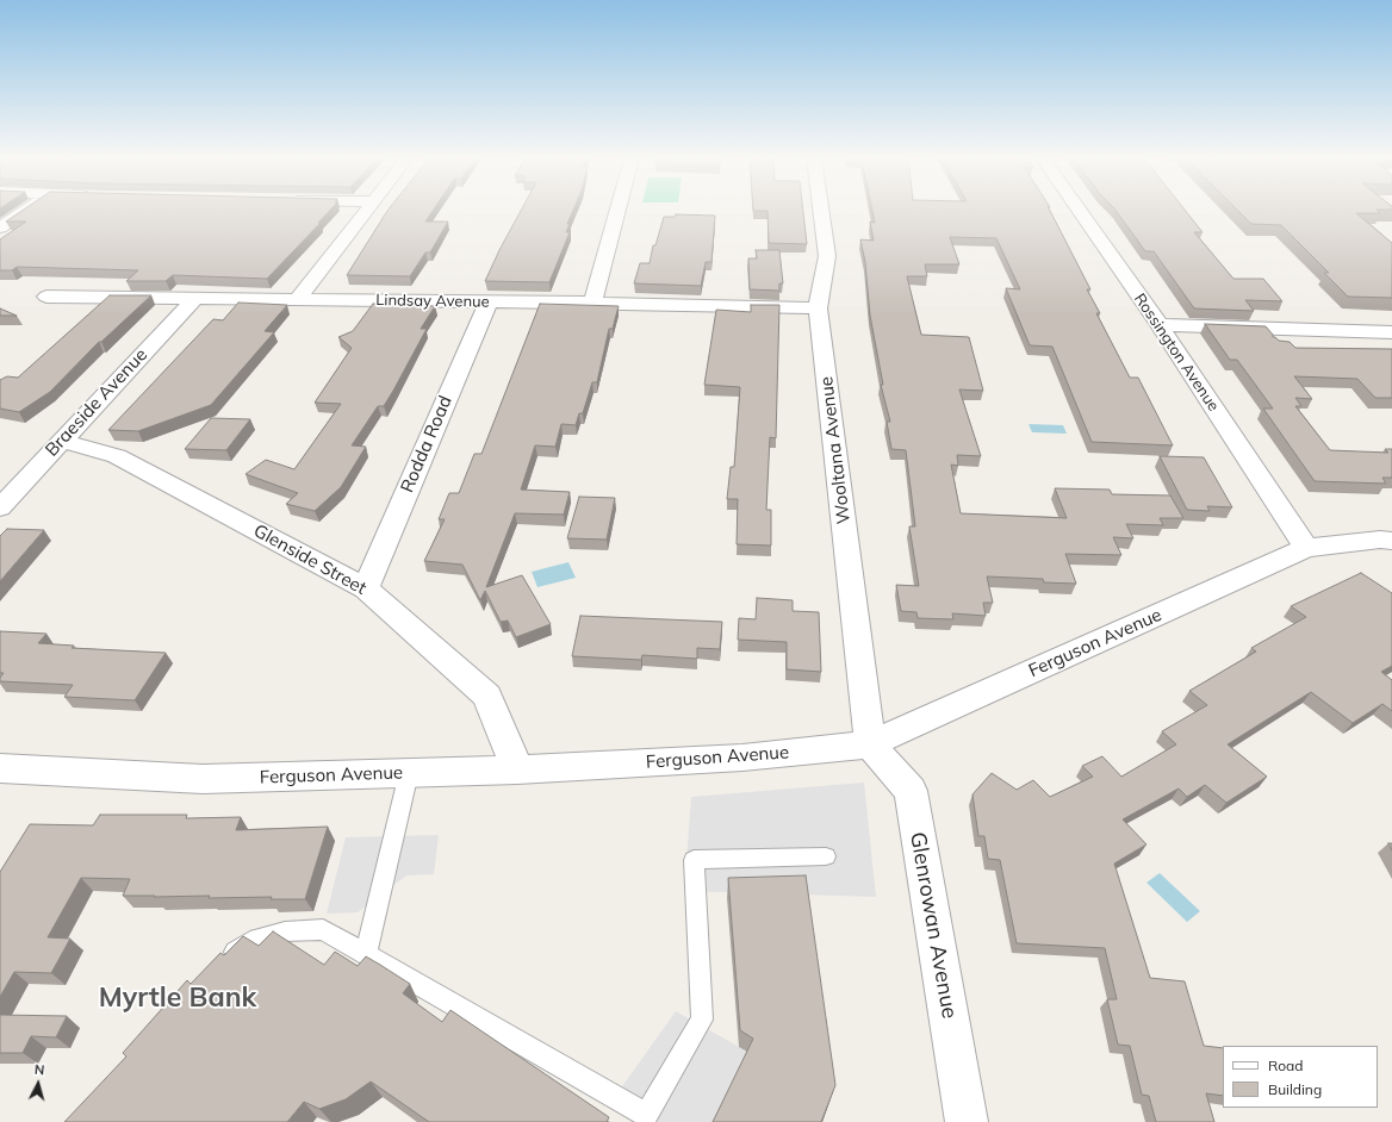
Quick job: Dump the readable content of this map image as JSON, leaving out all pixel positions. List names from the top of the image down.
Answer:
{
  "streets": {
    "street": [
      "Lindsay Avenue",
      "Rossington Avenue",
      "Braeside Avenue",
      "Rodda Road",
      "Wooltana Avenue",
      "Glenside Street",
      "Ferguson Avenue",
      "Glenrowan Avenue"
    ]
  },
  "crossings": [
    ["Lindsay Avenue", "Braeside Avenue"],
    ["Lindsay Avenue", "Rodda Road"],
    ["Lindsay Avenue", "Wooltana Avenue"],
    ["Rossington Avenue", "Ferguson Avenue"],
    ["Braeside Avenue", "Glenside Street"],
    ["Rodda Road", "Glenside Street"],
    ["Wooltana Avenue", "Ferguson Avenue"],
    ["Wooltana Avenue", "Glenrowan Avenue"],
    ["Glenside Street", "Ferguson Avenue"],
    ["Ferguson Avenue", "Glenrowan Avenue"]
  ],
  "districts": ["Myrtle Bank"],
  "legend": ["Road", "Building"],
  "north": "top"
}
